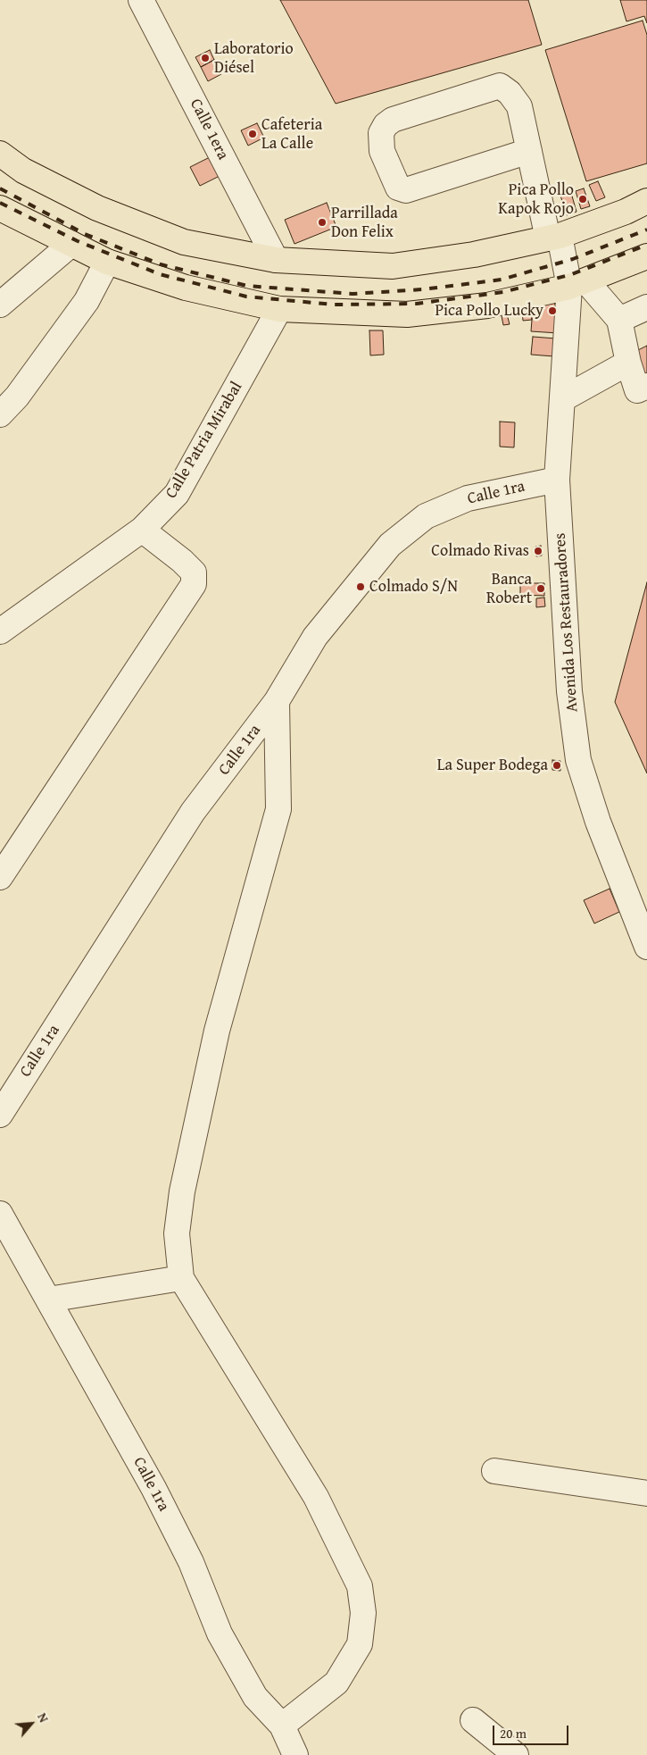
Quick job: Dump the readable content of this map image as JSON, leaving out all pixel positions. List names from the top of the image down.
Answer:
{
  "streets": {
    "street": [
      "Calle 1era",
      "Calle Patria Mirabal",
      "Calle 1ra",
      "Avenida Los Restauradores"
    ]
  },
  "crossings": [
    ["Calle 1ra", "Avenida Los Restauradores"]
  ],
  "places": [
    "Laboratorio Diésel",
    "Cafeteria La Calle",
    "Pica Pollo Kapok Rojo",
    "Parrillada Don Felix",
    "Pica Pollo Lucky",
    "Colmado Rivas",
    "Colmado S/N",
    "Banca Robert",
    "La Super Bodega"
  ],
  "scale_bar": "20 m",
  "north": "top right"
}
